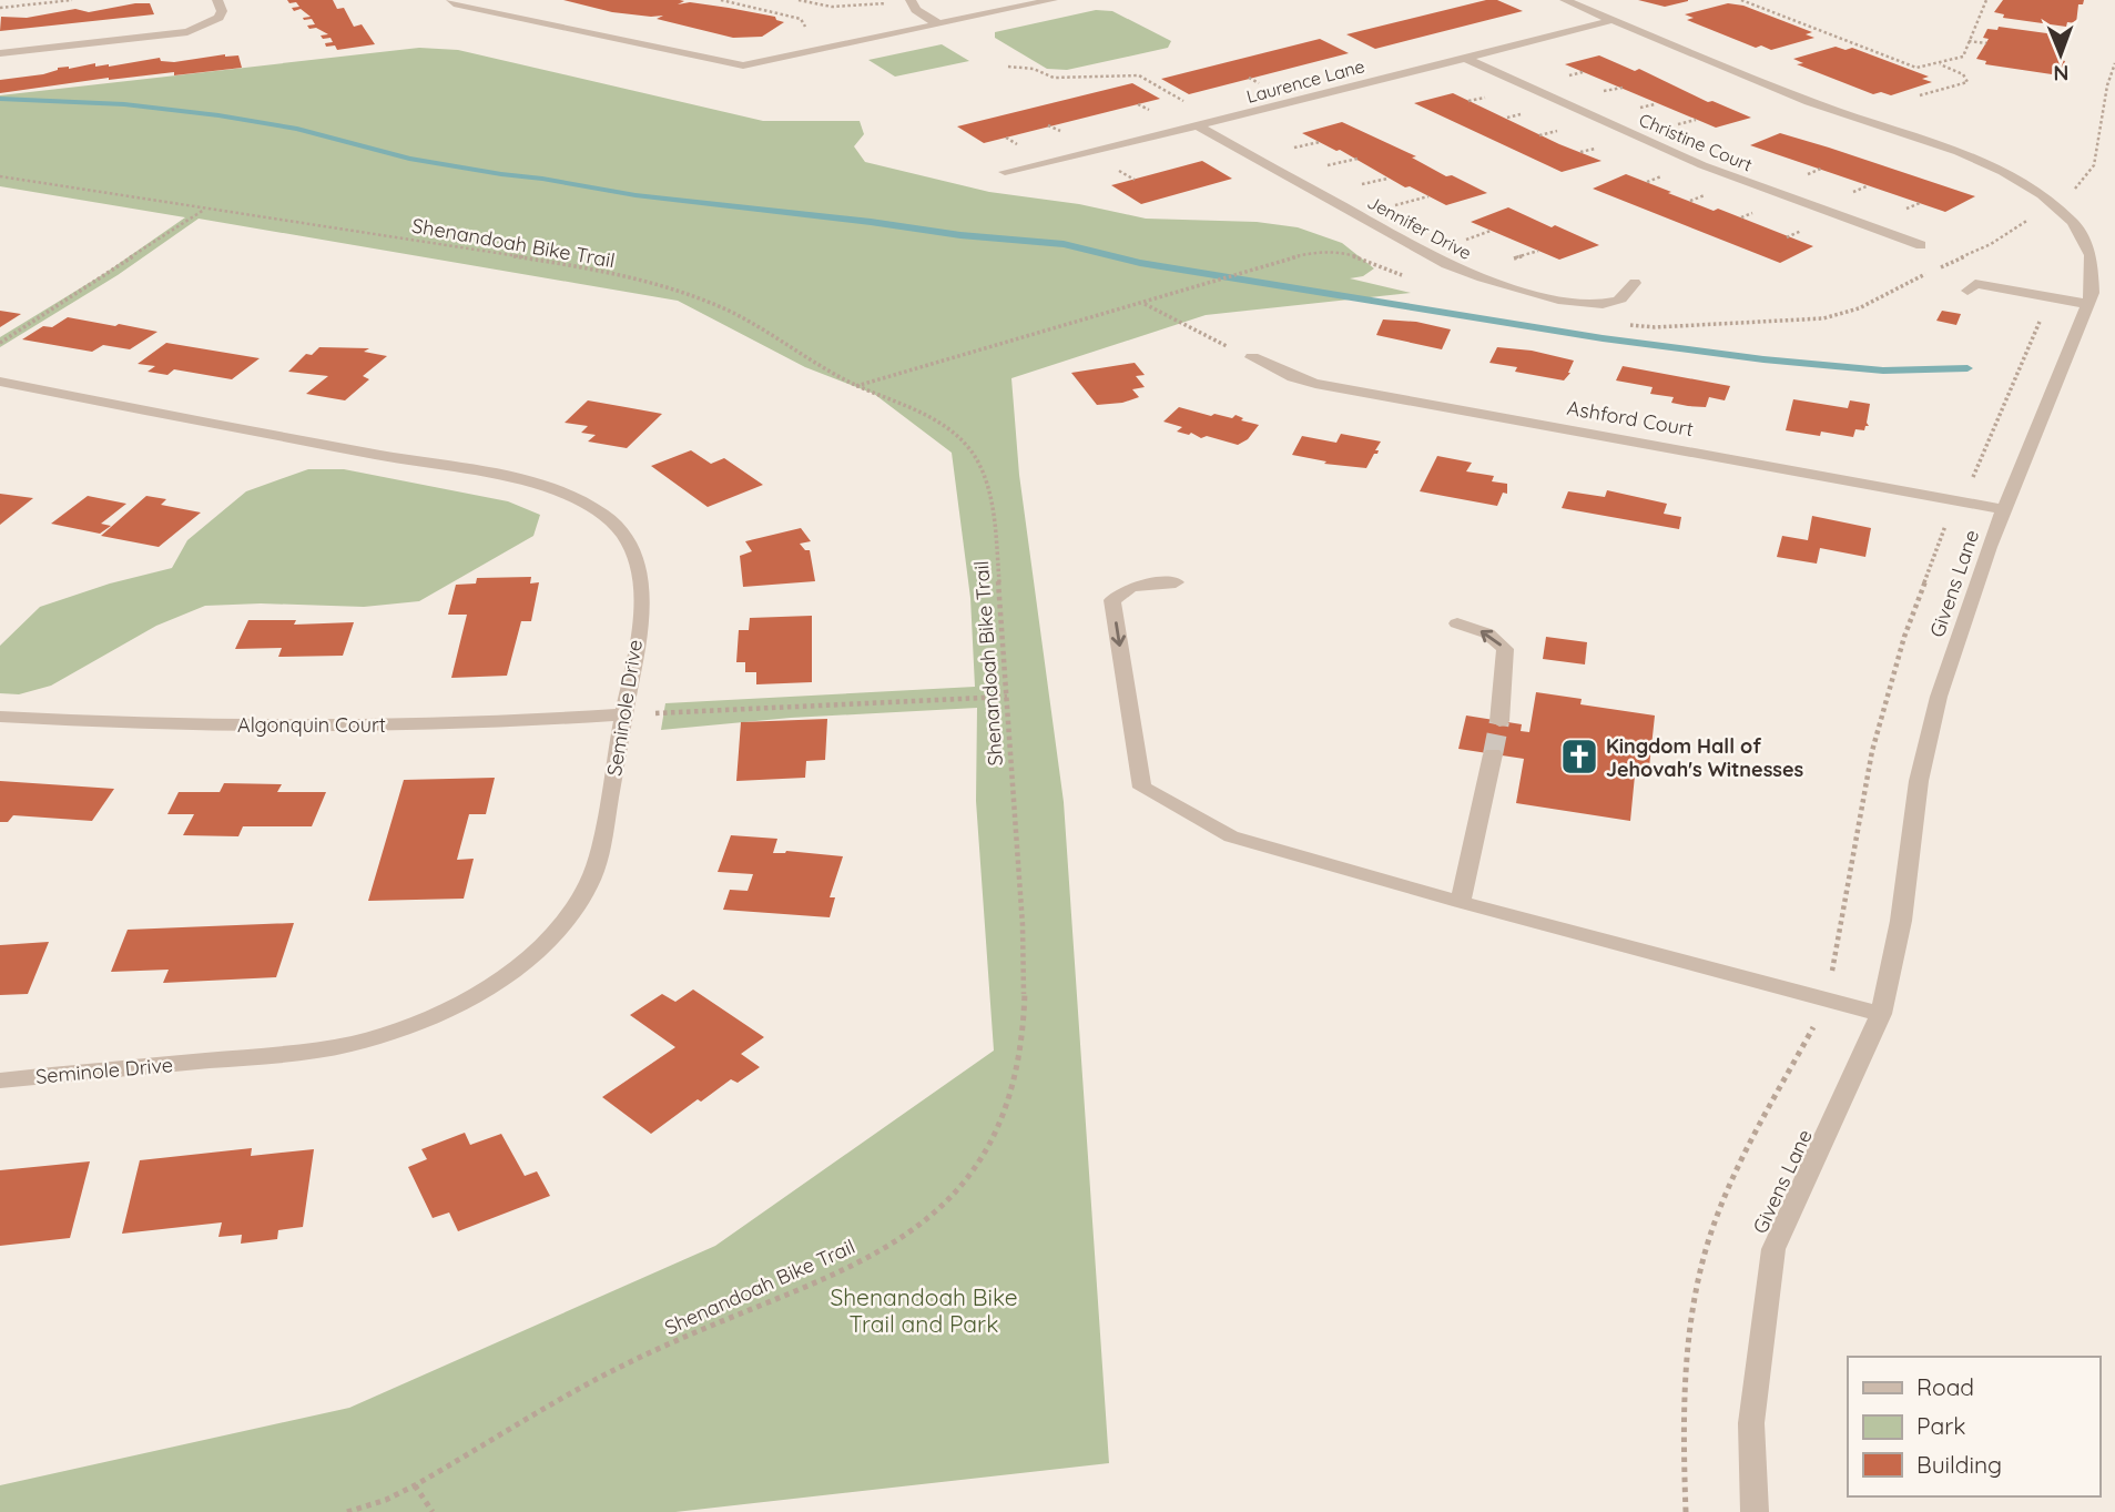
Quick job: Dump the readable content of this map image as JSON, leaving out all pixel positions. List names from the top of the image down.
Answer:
{
  "streets": {
    "street": [
      "Laurence Lane",
      "Christine Court",
      "Jennifer Drive",
      "Ashford Court",
      "Givens Lane",
      "Seminole Drive",
      "Algonquin Court"
    ],
    "path": ["Shenandoah Bike Trail"]
  },
  "crossings": [
    ["Laurence Lane", "Christine Court"],
    ["Laurence Lane", "Jennifer Drive"],
    ["Laurence Lane", "Givens Lane"],
    ["Ashford Court", "Givens Lane"],
    ["Seminole Drive", "Algonquin Court"]
  ],
  "parks": ["Shenandoah Bike Trail and Park"],
  "places": {
    "church": ["Kingdom Hall of Jehovah's Witnesses"]
  },
  "legend": ["Road", "Park", "Building"],
  "north": "bottom"
}
